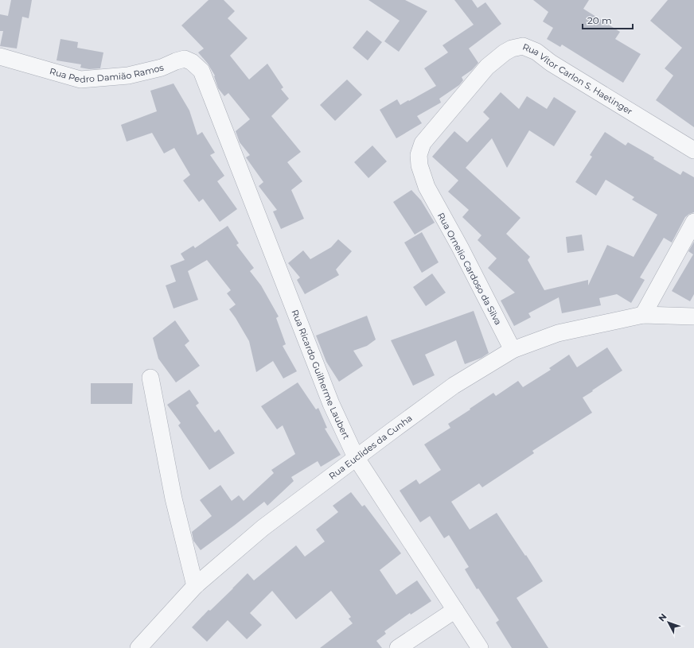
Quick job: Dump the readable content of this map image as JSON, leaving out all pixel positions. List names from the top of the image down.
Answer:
{
  "streets": {
    "street": [
      "Rua Pedro Damião Ramos",
      "Rua Vitor Carlon S. Haetinger",
      "Rua Ornelio Cardoso da Silva",
      "Rua Ricardo Guilherme Laubert",
      "Rua Euclides da Cunha"
    ]
  },
  "crossings": [
    ["Rua Pedro Damião Ramos", "Rua Ricardo Guilherme Laubert"],
    ["Rua Vitor Carlon S. Haetinger", "Rua Ornelio Cardoso da Silva"],
    ["Rua Ornelio Cardoso da Silva", "Rua Euclides da Cunha"],
    ["Rua Ricardo Guilherme Laubert", "Rua Euclides da Cunha"]
  ],
  "scale_bar": "20 m",
  "north": "top left"
}
